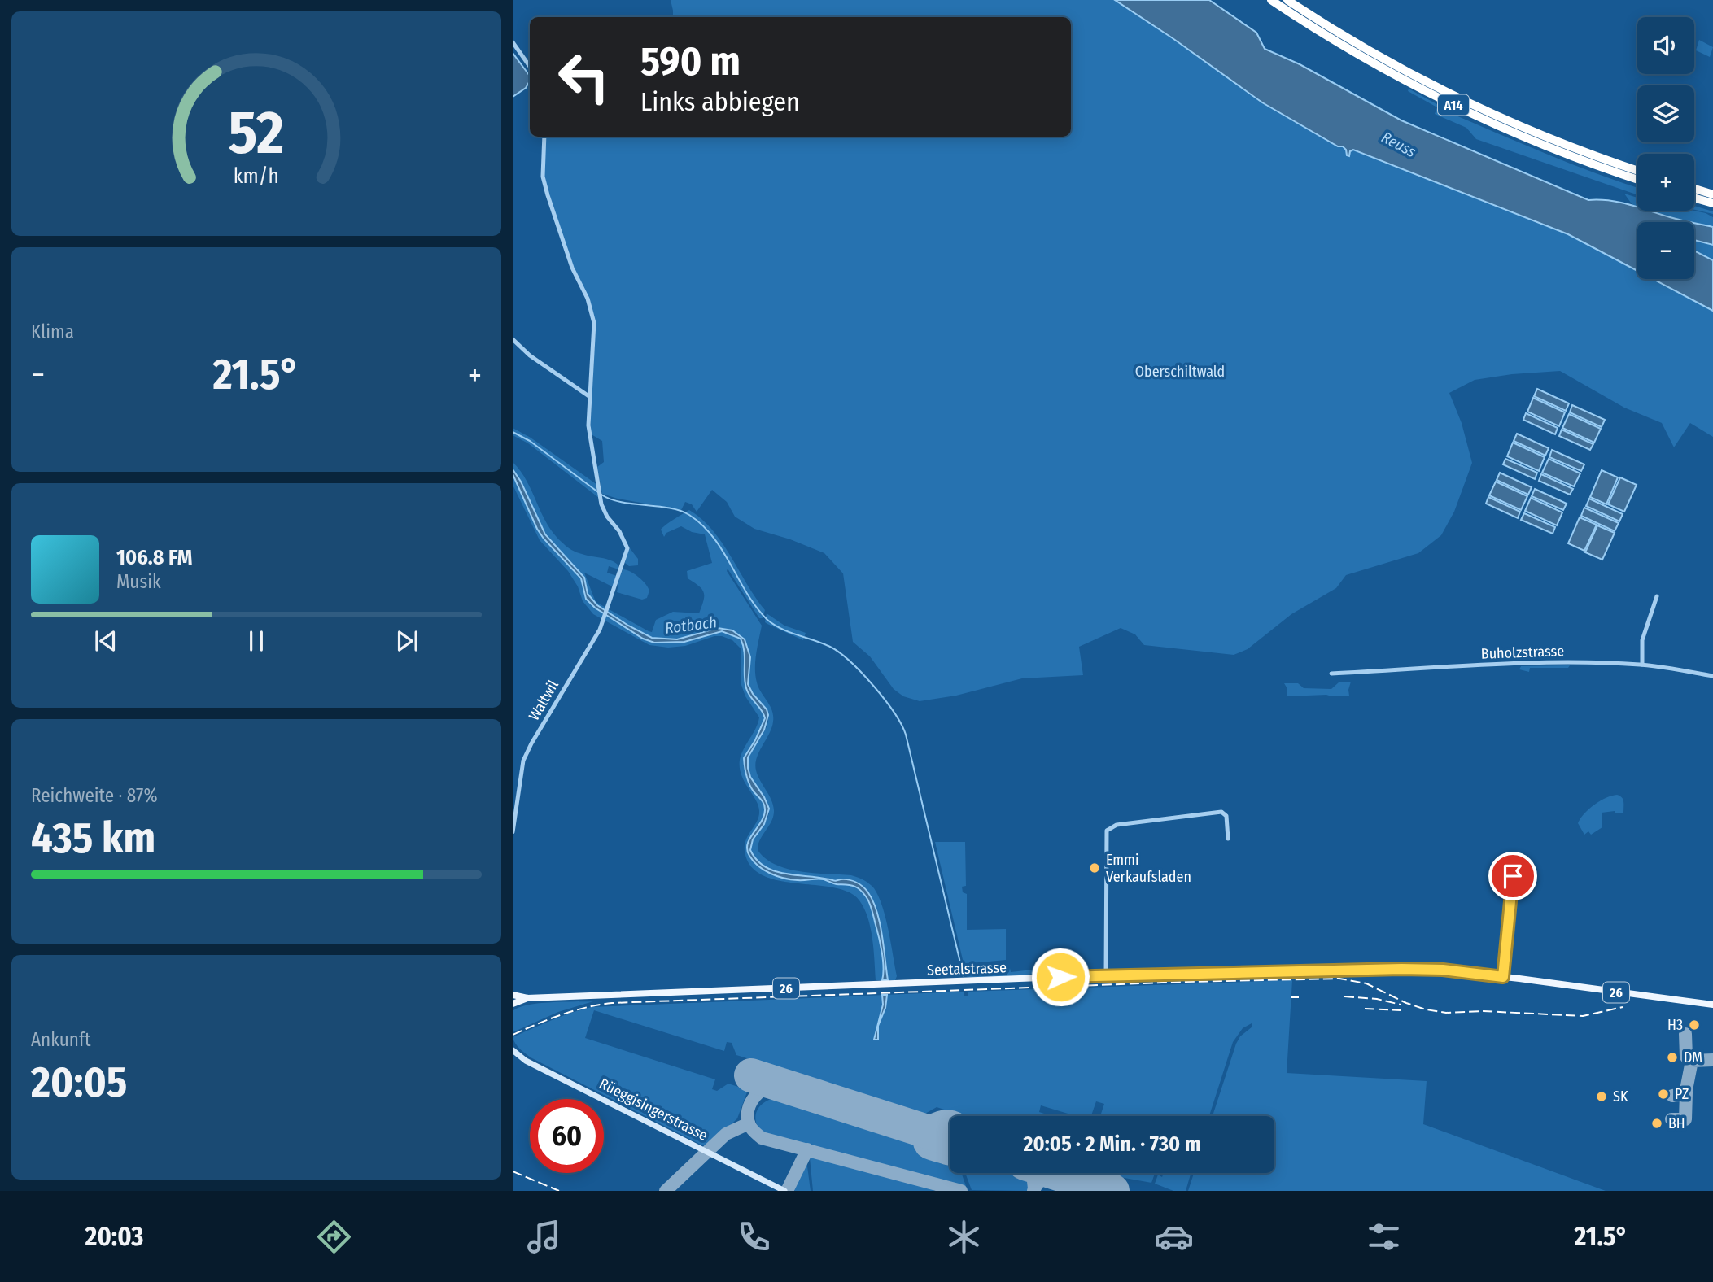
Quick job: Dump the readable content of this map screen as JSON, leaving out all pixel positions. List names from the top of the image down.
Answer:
{
  "streets": {
    "highway": ["A14"],
    "main road": ["Seetalstrasse", "26", "Rüeggisingerstrasse"],
    "street": ["Buholzstrasse", "Waltwil"]
  },
  "water": ["Reuss", "Rotbach"],
  "parks": ["Oberschiltwald"],
  "places": [
    "Emmi Verkaufsladen",
    "H3",
    "DM",
    "PZ",
    "SK",
    "BH"
  ],
  "page": {
    "map_buttons": ["+", "−"],
    "turn": ["590 m", "Links abbiegen"],
    "tile": [
      "Klima",
      ["Reichweite · 87%", "435 km"],
      ["Ankunft", "20:05"]
    ],
    "heat": ["−", "21.5°", "+"],
    "song": ["106.8 FM", "Musik"],
    "limit": "60",
    "trip": "20:05 · 2 Min. · 730 m",
    "tabs": ["20:03", "21.5°"],
    "gauge": ["52", "km/h"]
  }
}
